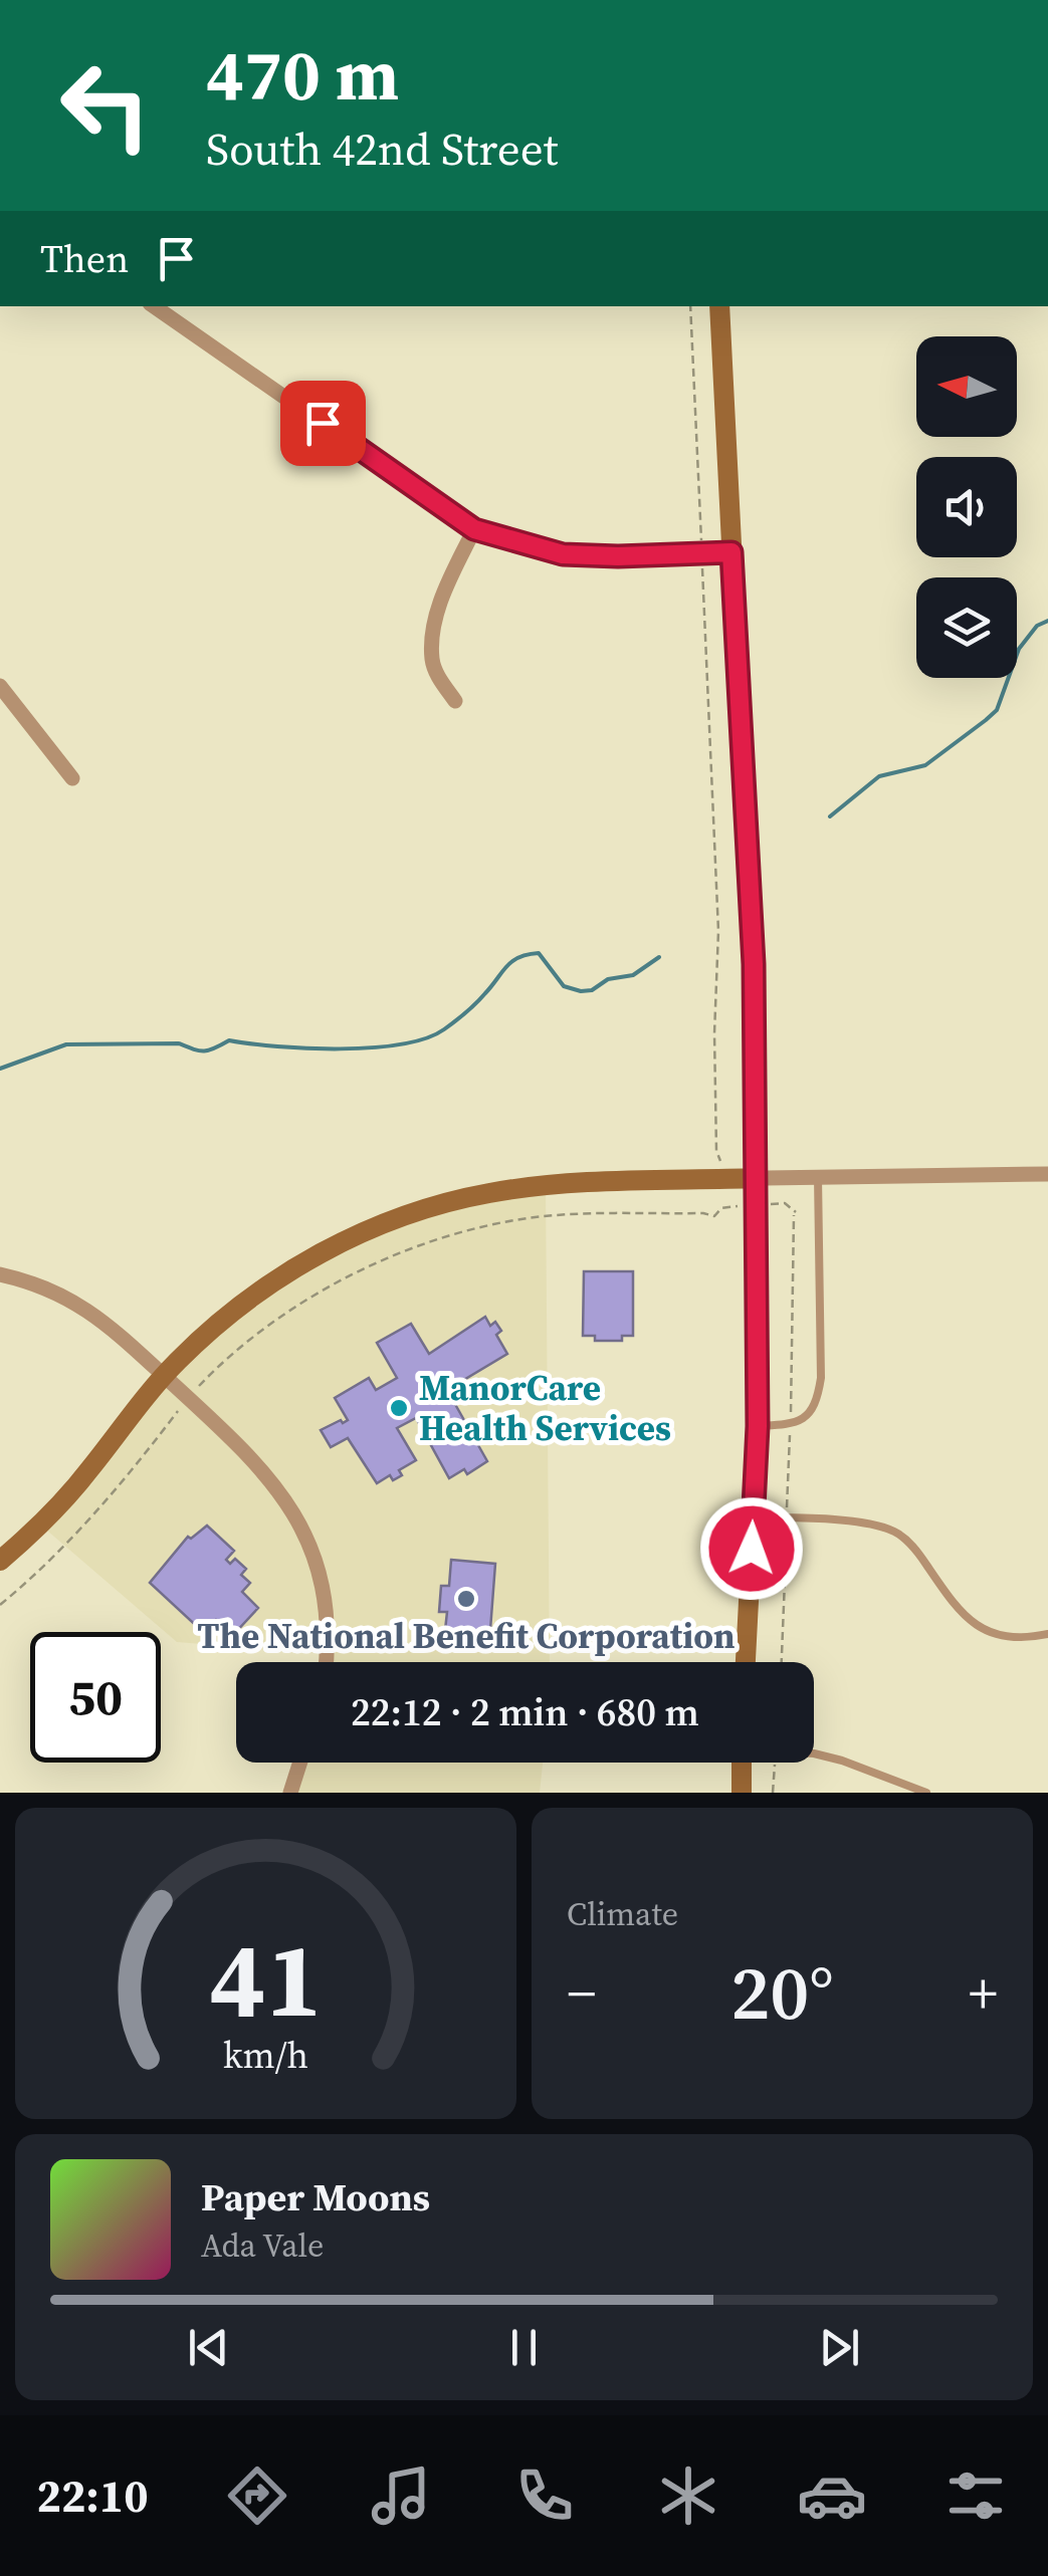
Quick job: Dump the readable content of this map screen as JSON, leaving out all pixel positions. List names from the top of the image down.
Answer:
{
  "places": ["ManorCare Health Services", "The National Benefit Corporation"],
  "north": "left",
  "page": {
    "turn": ["470 m", "South 42nd Street"],
    "then": "Then",
    "limit": "50",
    "trip": "22:12 · 2 min · 680 m",
    "tile": "Climate",
    "heat": ["−", "20°", "+"],
    "song": ["Paper Moons", "Ada Vale"],
    "tabs": "22:10",
    "gauge": ["41", "km/h"]
  }
}
